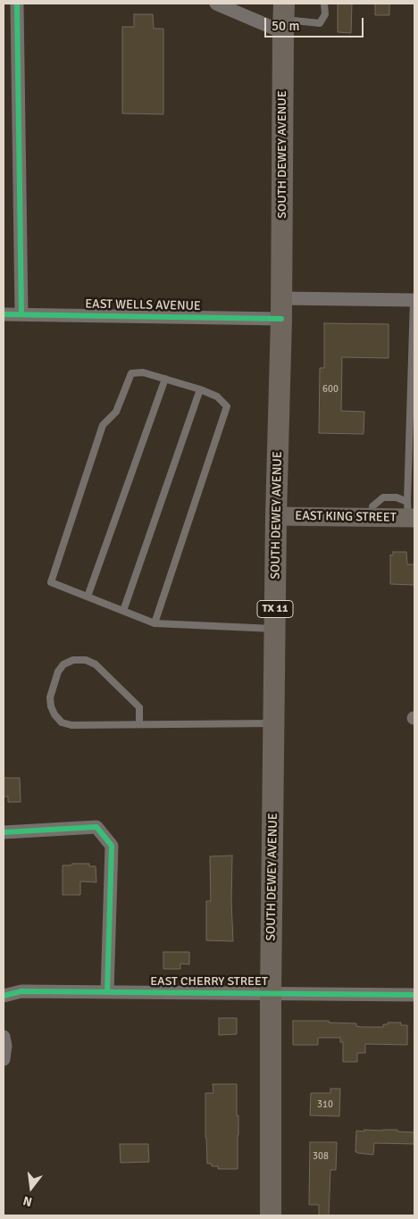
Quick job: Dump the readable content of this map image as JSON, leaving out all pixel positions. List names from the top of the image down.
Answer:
{
  "streets": {
    "main road": ["SOUTH DEWEY AVENUE", "TX 11"],
    "street": ["EAST WELLS AVENUE", "EAST KING STREET", "EAST CHERRY STREET"]
  },
  "crossings": [
    ["SOUTH DEWEY AVENUE", "EAST WELLS AVENUE"],
    ["SOUTH DEWEY AVENUE", "EAST KING STREET"],
    ["SOUTH DEWEY AVENUE", "EAST CHERRY STREET"]
  ],
  "house_numbers": ["600", "310", "308"],
  "scale_bar": "50 m",
  "north": "bottom"
}
